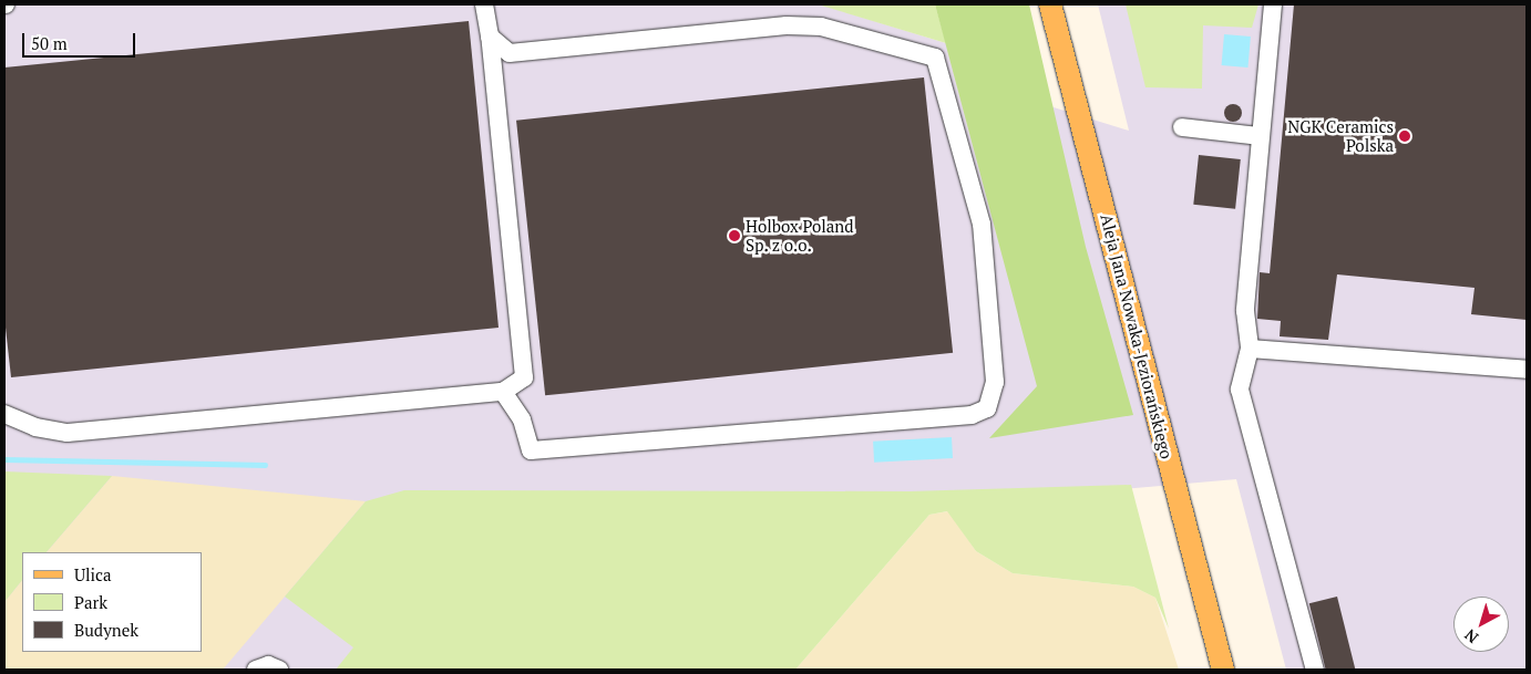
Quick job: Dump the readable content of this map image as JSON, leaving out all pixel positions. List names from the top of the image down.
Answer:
{
  "streets": {
    "main road": ["Aleja Jana Nowaka-Jeziorańskiego"]
  },
  "places": ["NGK Ceramics Polska", "Holbox Poland Sp. z o.o."],
  "legend": ["Ulica", "Park", "Budynek"],
  "scale_bar": "50 m",
  "north": "bottom left"
}
